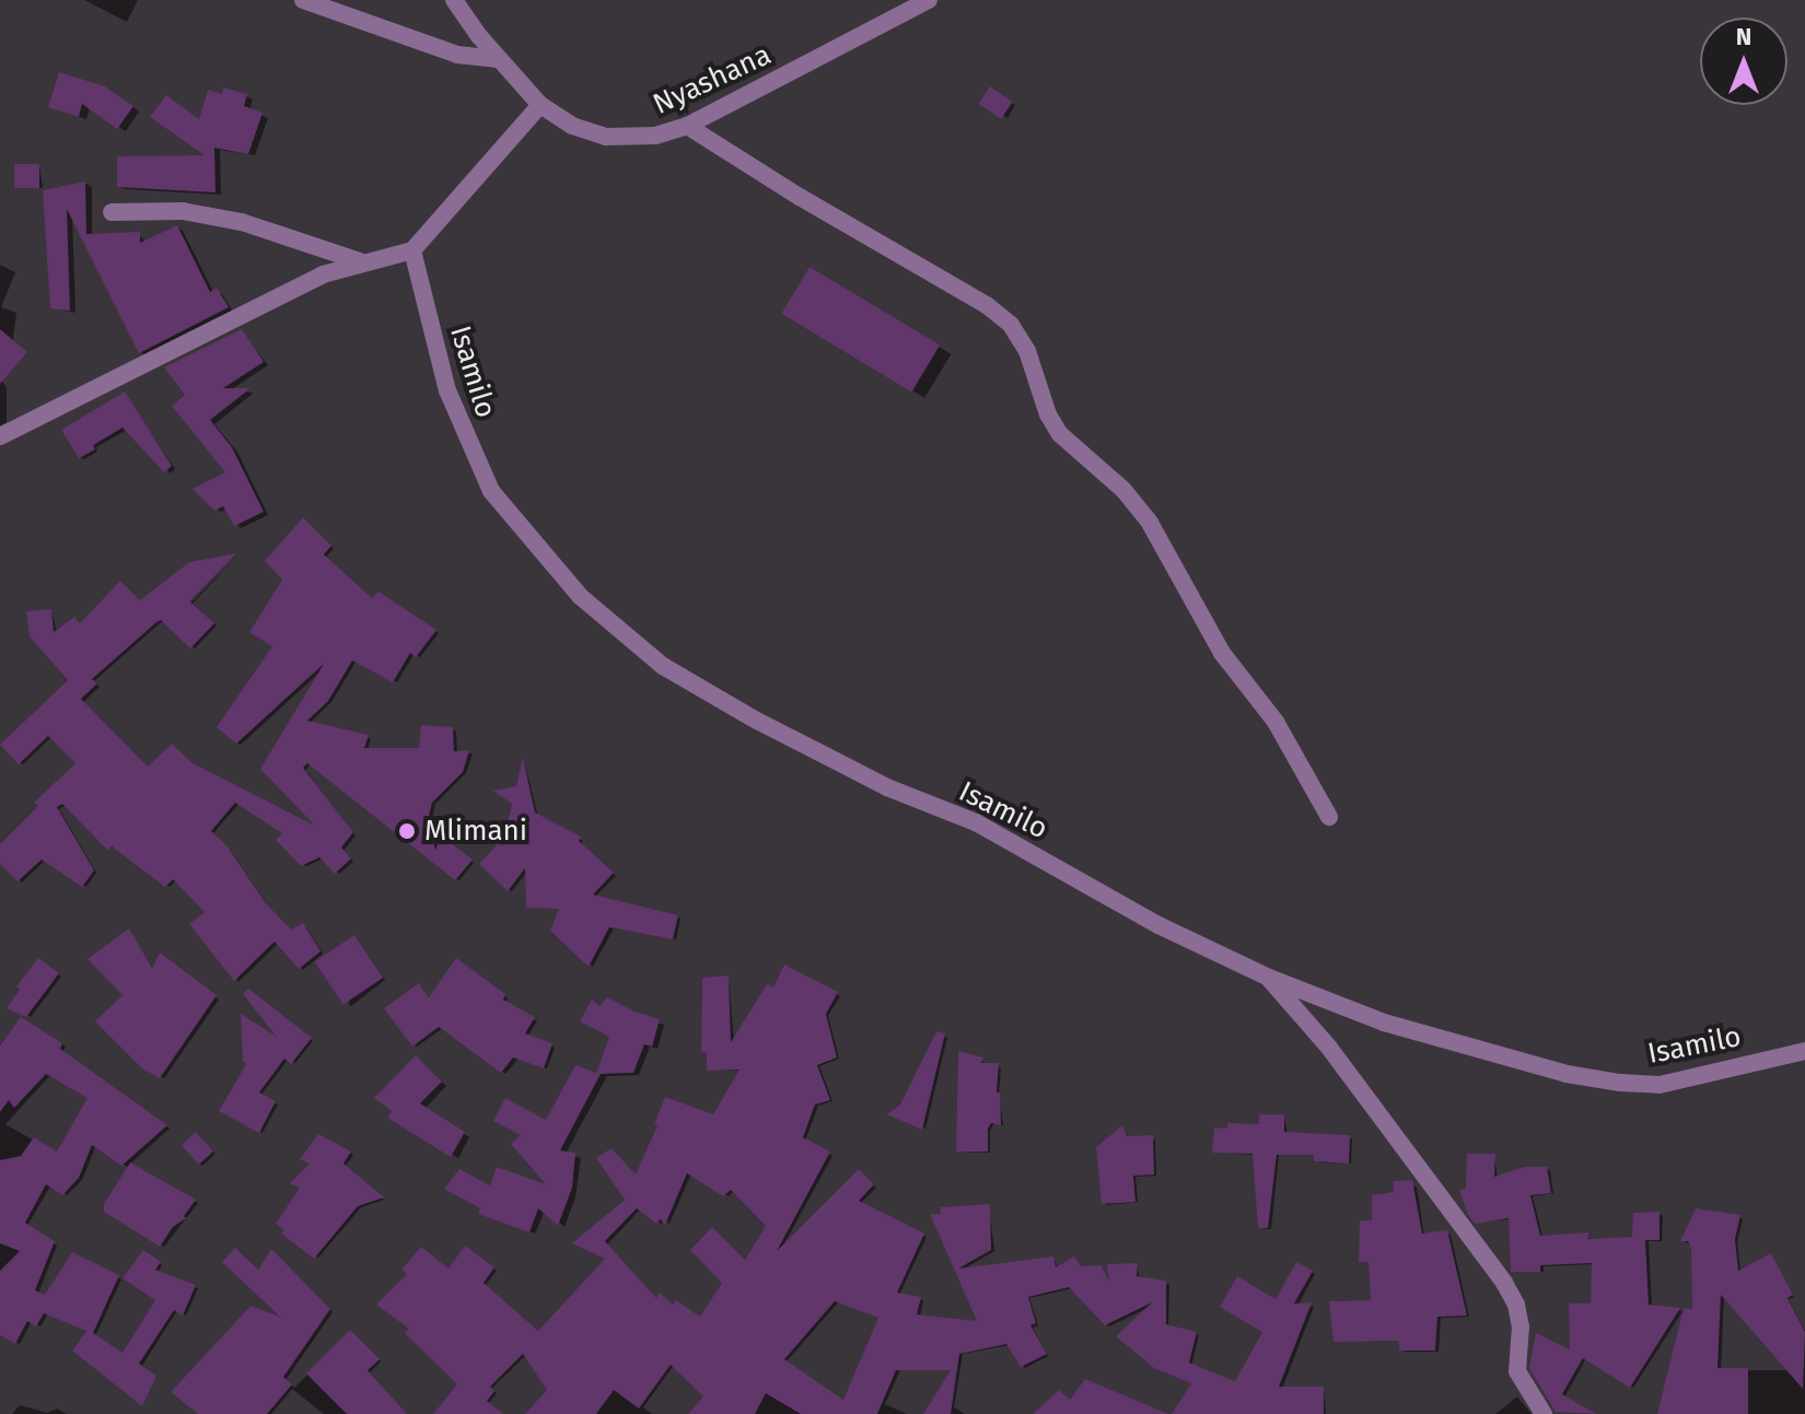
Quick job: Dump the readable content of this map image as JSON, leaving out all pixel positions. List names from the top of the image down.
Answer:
{
  "streets": {
    "street": ["Nyashana", "Isamilo"]
  },
  "places": ["Mlimani"],
  "north": "top"
}
